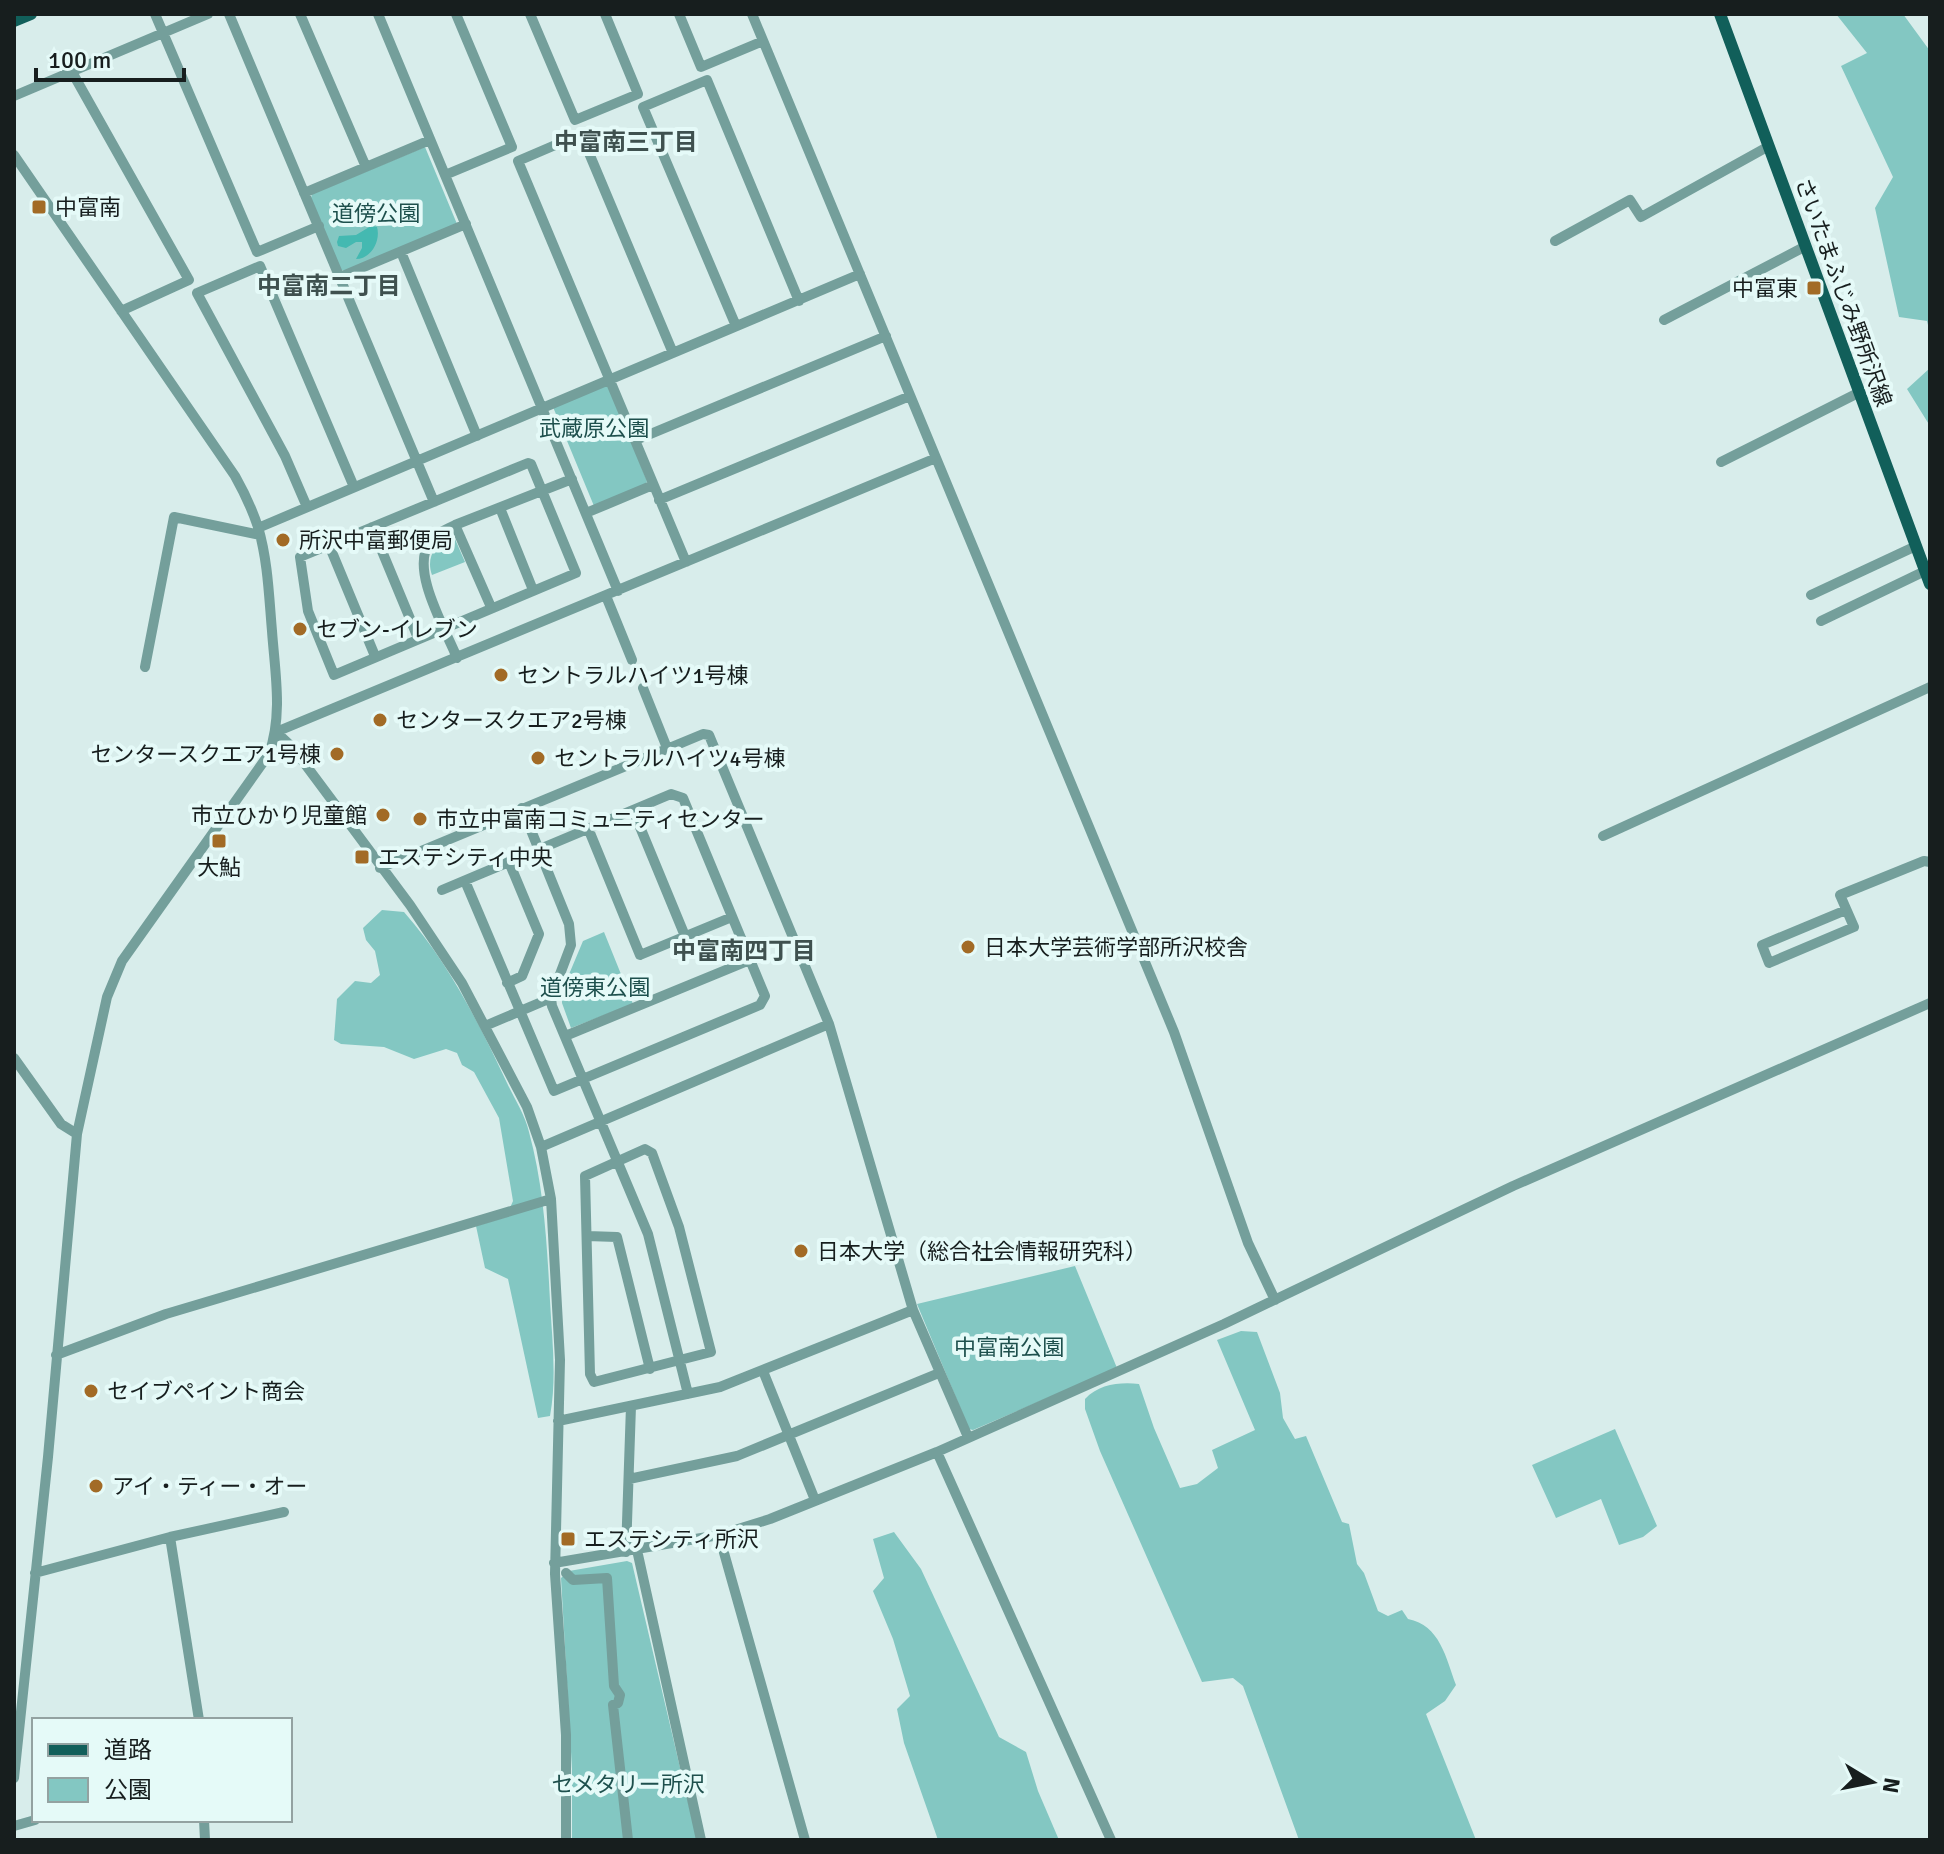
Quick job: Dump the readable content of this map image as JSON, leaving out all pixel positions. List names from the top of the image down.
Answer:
{
  "streets": {
    "main road": ["さいたまふじみ野所沢線"]
  },
  "districts": ["中富南三丁目", "中富南二丁目", "中富南四丁目"],
  "parks": [
    "道傍公園",
    "武蔵原公園",
    "道傍東公園",
    "中富南公園",
    "セメタリー所沢"
  ],
  "places": {
    "transit": [
      "中富南",
      "中富東",
      "大鮎",
      "エステシティ中央",
      "エステシティ所沢"
    ],
    "other": [
      "所沢中富郵便局",
      "セブン-イレブン",
      "セントラルハイツ1号棟",
      "センタースクエア2号棟",
      "センタースクエア1号棟",
      "セントラルハイツ4号棟",
      "市立ひかり児童館",
      "市立中富南コミュニティセンター",
      "日本大学芸術学部所沢校舎",
      "日本大学（総合社会情報研究科）",
      "セイブペイント商会",
      "アイ・ティー・オー"
    ]
  },
  "legend": ["道路", "公園"],
  "scale_bar": "100 m",
  "north": "right"
}
